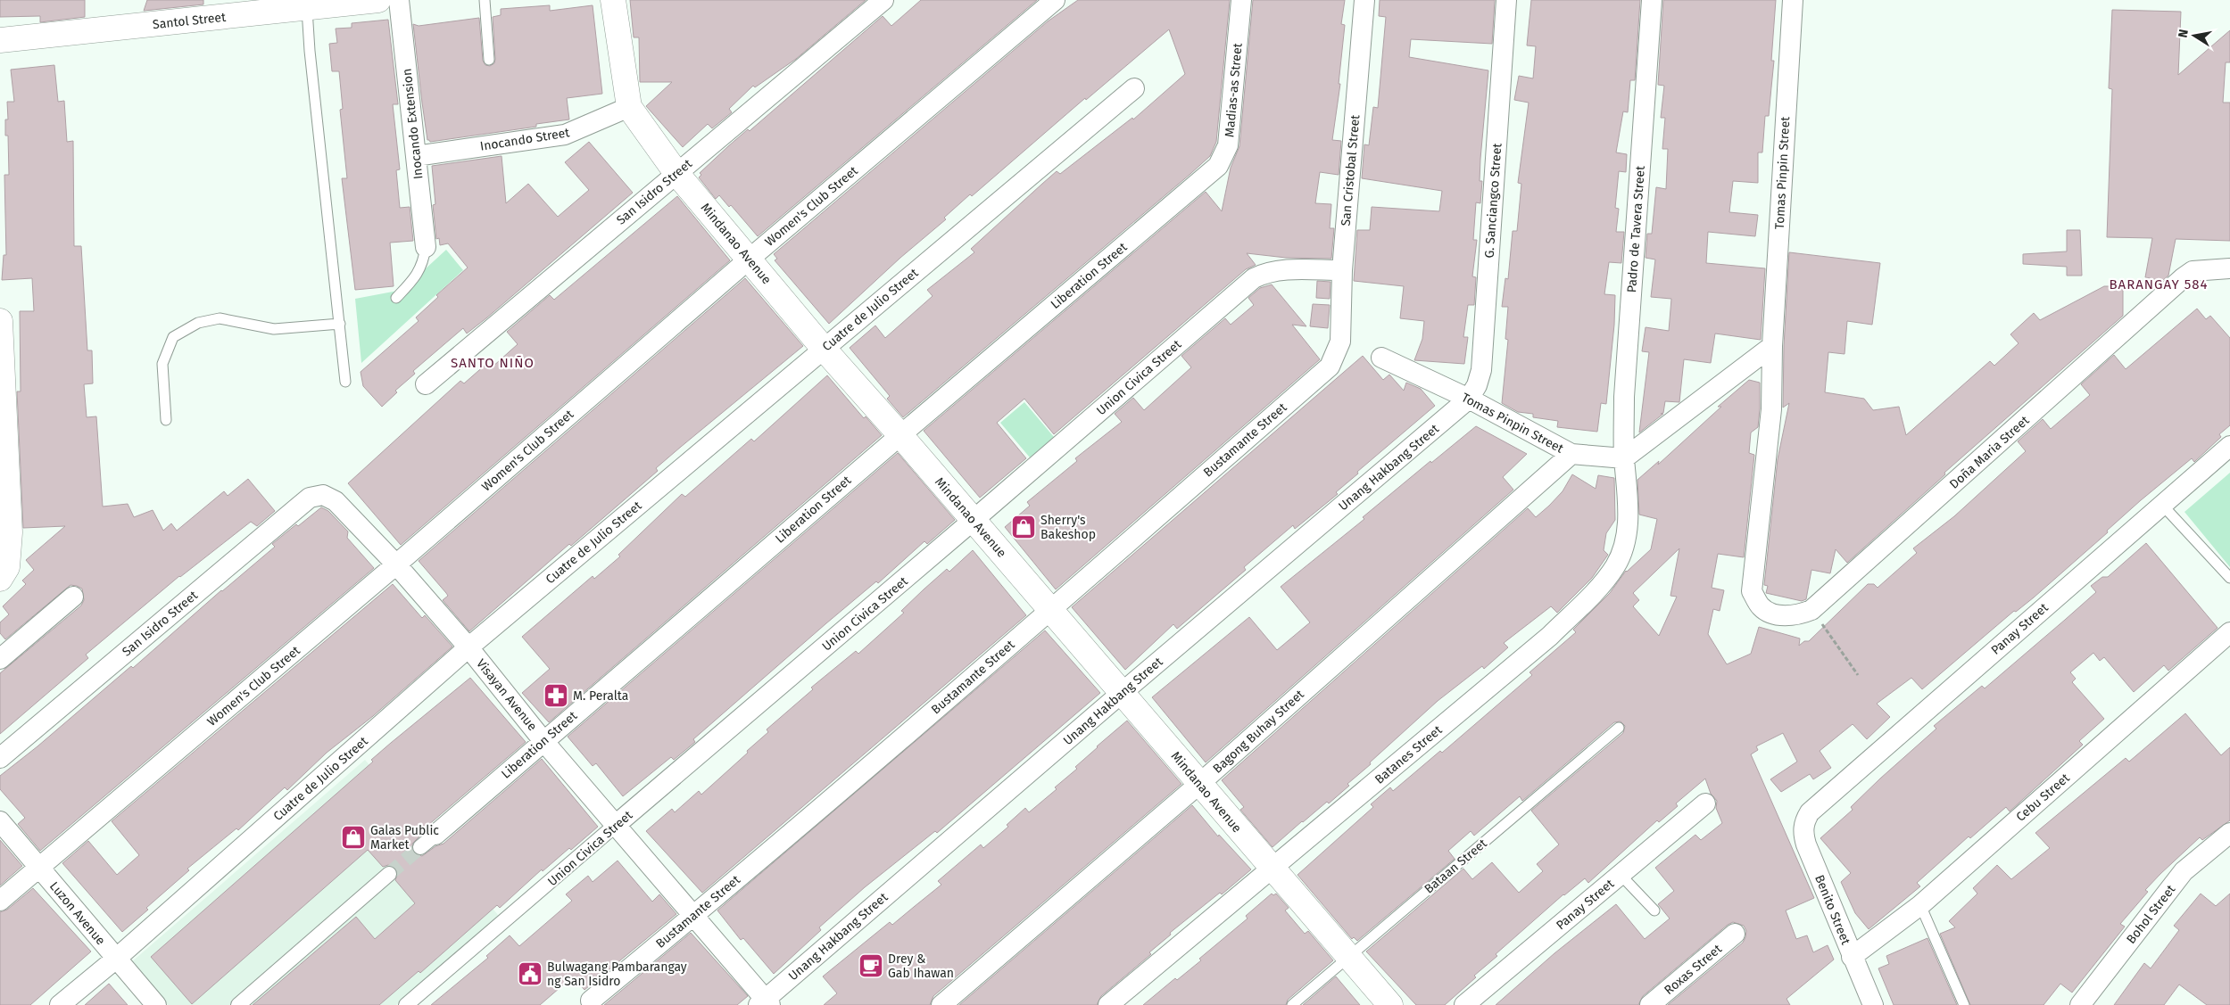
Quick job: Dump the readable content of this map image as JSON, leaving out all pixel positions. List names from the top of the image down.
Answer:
{
  "streets": {
    "street": [
      "Santol Street",
      "Madias-as Street",
      "Inocando Extension",
      "Inocando Street",
      "San Cristobal Street",
      "Tomas Pinpin Street",
      "San Isidro Street",
      "G. Sanciangco Street",
      "Women's Club Street",
      "Padro de Tavera Street",
      "Mindanao Avenue",
      "Liberation Street",
      "Cuatre de Julio Street",
      "Union Civica Street",
      "Bustamante Street",
      "Doña Maria Street",
      "Unang Hakbang Street",
      "Panay Street",
      "Visayan Avenue",
      "Bagong Buhay Street",
      "Batanes Street",
      "Cebu Street",
      "Benito Street",
      "Luzon Avenue",
      "Bohol Street",
      "Roxas Street"
    ],
    "lane": ["Bataan Street"]
  },
  "crossings": [
    ["Madias-as Street", "Liberation Street"],
    ["Inocando Extension", "Inocando Street"],
    ["Inocando Street", "Mindanao Avenue"],
    ["San Cristobal Street", "Union Civica Street"],
    ["San Cristobal Street", "Bustamante Street"],
    ["Tomas Pinpin Street", "G. Sanciangco Street"],
    ["Tomas Pinpin Street", "Padro de Tavera Street"],
    ["Tomas Pinpin Street", "Doña Maria Street"],
    ["Tomas Pinpin Street", "Unang Hakbang Street"],
    ["Tomas Pinpin Street", "Bagong Buhay Street"],
    ["Tomas Pinpin Street", "Batanes Street"],
    ["San Isidro Street", "Mindanao Avenue"],
    ["San Isidro Street", "Visayan Avenue"],
    ["G. Sanciangco Street", "Unang Hakbang Street"],
    ["Women's Club Street", "Mindanao Avenue"],
    ["Women's Club Street", "Visayan Avenue"],
    ["Women's Club Street", "Luzon Avenue"],
    ["Padro de Tavera Street", "Batanes Street"],
    ["Mindanao Avenue", "Liberation Street"],
    ["Mindanao Avenue", "Cuatre de Julio Street"],
    ["Mindanao Avenue", "Union Civica Street"],
    ["Mindanao Avenue", "Bustamante Street"],
    ["Mindanao Avenue", "Unang Hakbang Street"],
    ["Mindanao Avenue", "Bagong Buhay Street"],
    ["Mindanao Avenue", "Batanes Street"],
    ["Mindanao Avenue", "Bataan Street"],
    ["Liberation Street", "Visayan Avenue"],
    ["Cuatre de Julio Street", "Visayan Avenue"],
    ["Cuatre de Julio Street", "Luzon Avenue"],
    ["Union Civica Street", "Visayan Avenue"],
    ["Bustamante Street", "Visayan Avenue"],
    ["Unang Hakbang Street", "Visayan Avenue"],
    ["Panay Street", "Benito Street"],
    ["Cebu Street", "Benito Street"]
  ],
  "districts": ["BARANGAY 584", "SANTO NIÑO"],
  "places": {
    "shop": ["Sherry's Bakeshop", "Galas Public Market"],
    "pharmacy": ["M. Peralta"],
    "cafe": ["Drey & Gab Ihawan"],
    "public building": ["Bulwagang Pambarangay ng San Isidro"]
  },
  "north": "left"
}
